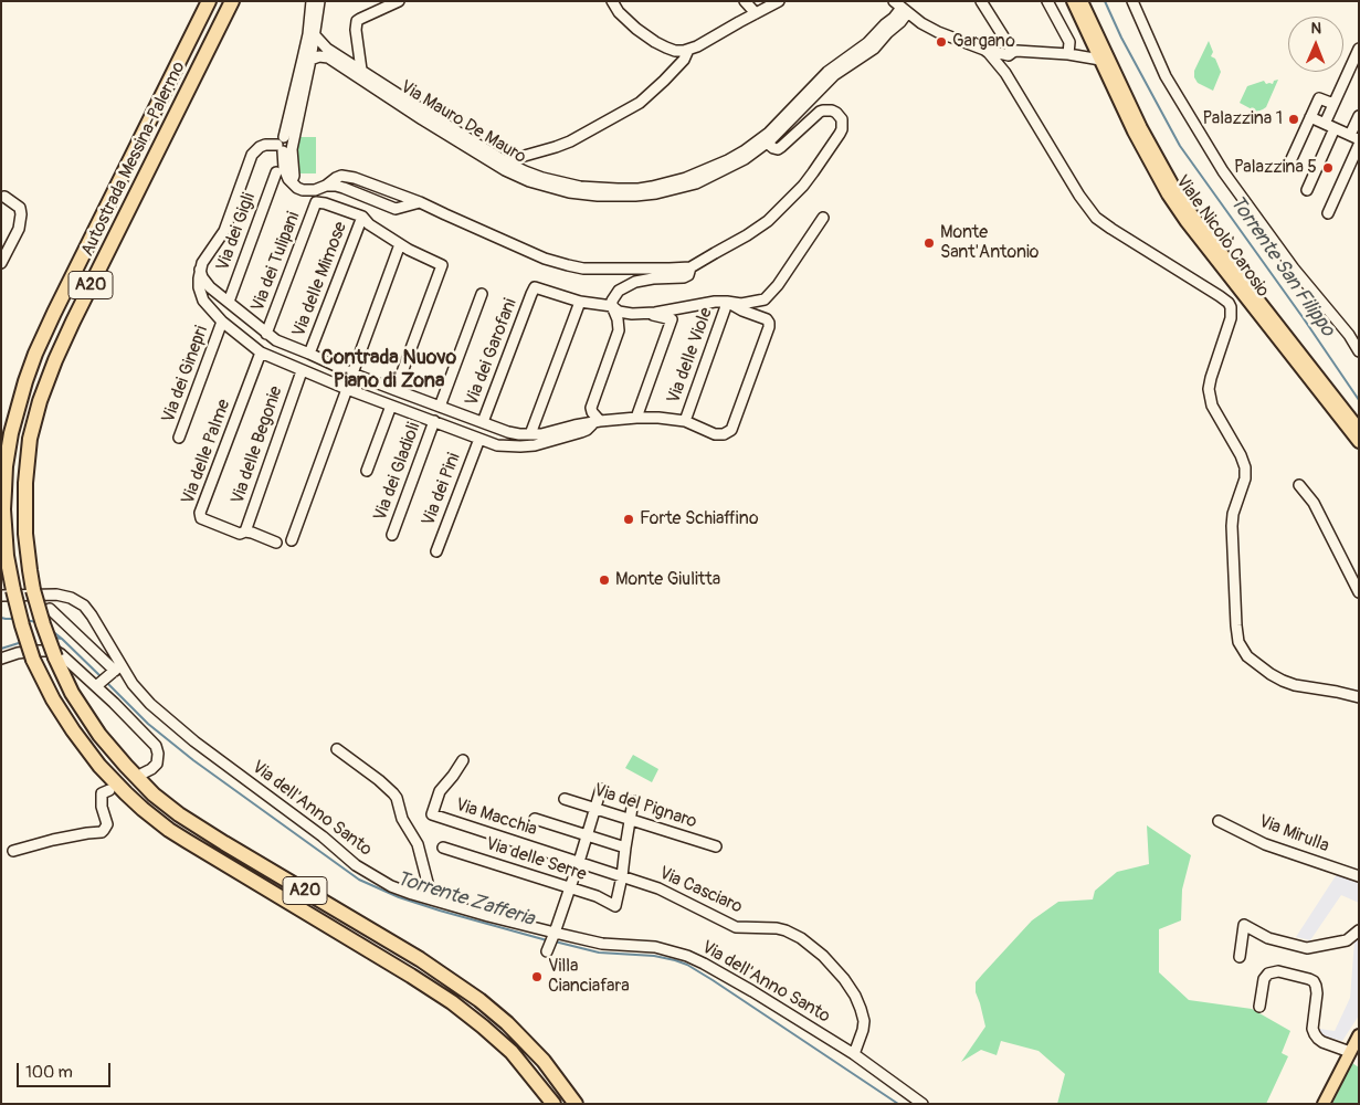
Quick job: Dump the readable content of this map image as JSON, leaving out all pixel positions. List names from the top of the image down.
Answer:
{
  "streets": {
    "highway": ["Autostrada Messina-Palermo", "A20"],
    "main road": ["Viale Nicolò Carosio"],
    "street": [
      "Via Mauro De Mauro",
      "Via dei Gigli",
      "Via dei Tulipani",
      "Via delle Mimose",
      "Via dei Garofani",
      "Via delle Viole",
      "Via dei Ginepri",
      "Via delle Begonie",
      "Via delle Palme",
      "Via dei Gladioli",
      "Via dei Pini",
      "Via del Pignaro",
      "Via dell'Anno Santo",
      "Via Macchia",
      "Via Mirulla",
      "Via delle Serre",
      "Via Casciaro"
    ]
  },
  "crossings": [
    ["Autostrada Messina-Palermo", "A20"],
    ["Autostrada Messina-Palermo", "Via dell'Anno Santo"],
    ["Via dei Tulipani", "Via delle Mimose"],
    ["A20", "Via dell'Anno Santo"],
    ["Via delle Begonie", "Via delle Palme"],
    ["Via dell'Anno Santo", "Via Casciaro"],
    ["Via Macchia", "Via Casciaro"],
    ["Via delle Serre", "Via Casciaro"]
  ],
  "districts": ["Contrada Nuovo Piano di Zona"],
  "water": ["Torrente San Filippo", "Torrente Zafferia"],
  "places": [
    "Gargano",
    "Palazzina 1",
    "Palazzina 5",
    "Monte Sant'Antonio",
    "Forte Schiaffino",
    "Monte Giulitta",
    "Villa Cianciafara"
  ],
  "scale_bar": "100 m",
  "north": "top"
}
